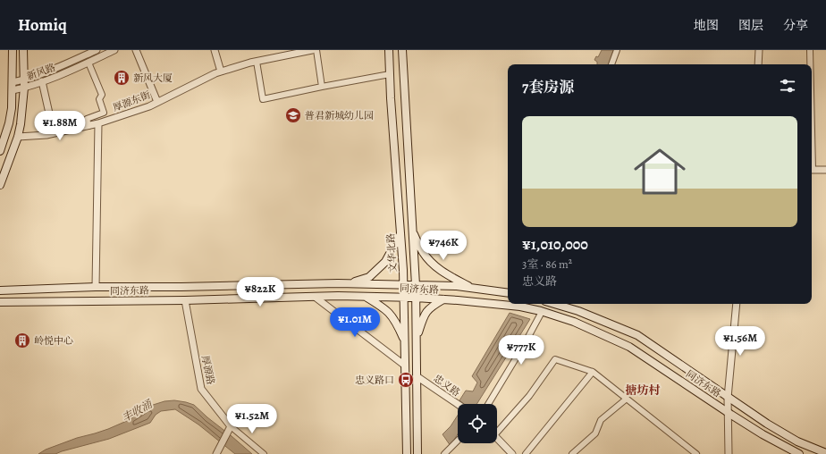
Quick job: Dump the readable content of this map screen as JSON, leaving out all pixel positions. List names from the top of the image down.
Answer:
{
  "streets": {
    "main road": ["文华北路", "同济东路"],
    "street": [
      "新风路",
      "厚源东街",
      "厚源路",
      "忠义路"
    ]
  },
  "crossings": [
    ["文华北路", "同济东路"],
    ["同济东路", "厚源路"]
  ],
  "districts": ["搪坊村"],
  "water": ["丰收涌"],
  "places": {
    "building": ["新风大厦", "岭悦中心"],
    "school or university": ["普君新城幼儿园"],
    "bus stop": ["忠义路口"]
  },
  "page": {
    "header": "Homiq",
    "nav": ["地图", "图层", "分享"],
    "heading": "7套房源",
    "list": [
      {
        "name": "¥1,010,000",
        "note": "3室 · 86 m² · 忠义路"
      }
    ],
    "price": [
      "¥1.88M",
      "¥746K",
      "¥822K",
      "¥1.01M",
      "¥1.56M",
      "¥777K",
      "¥1.52M"
    ]
  }
}
